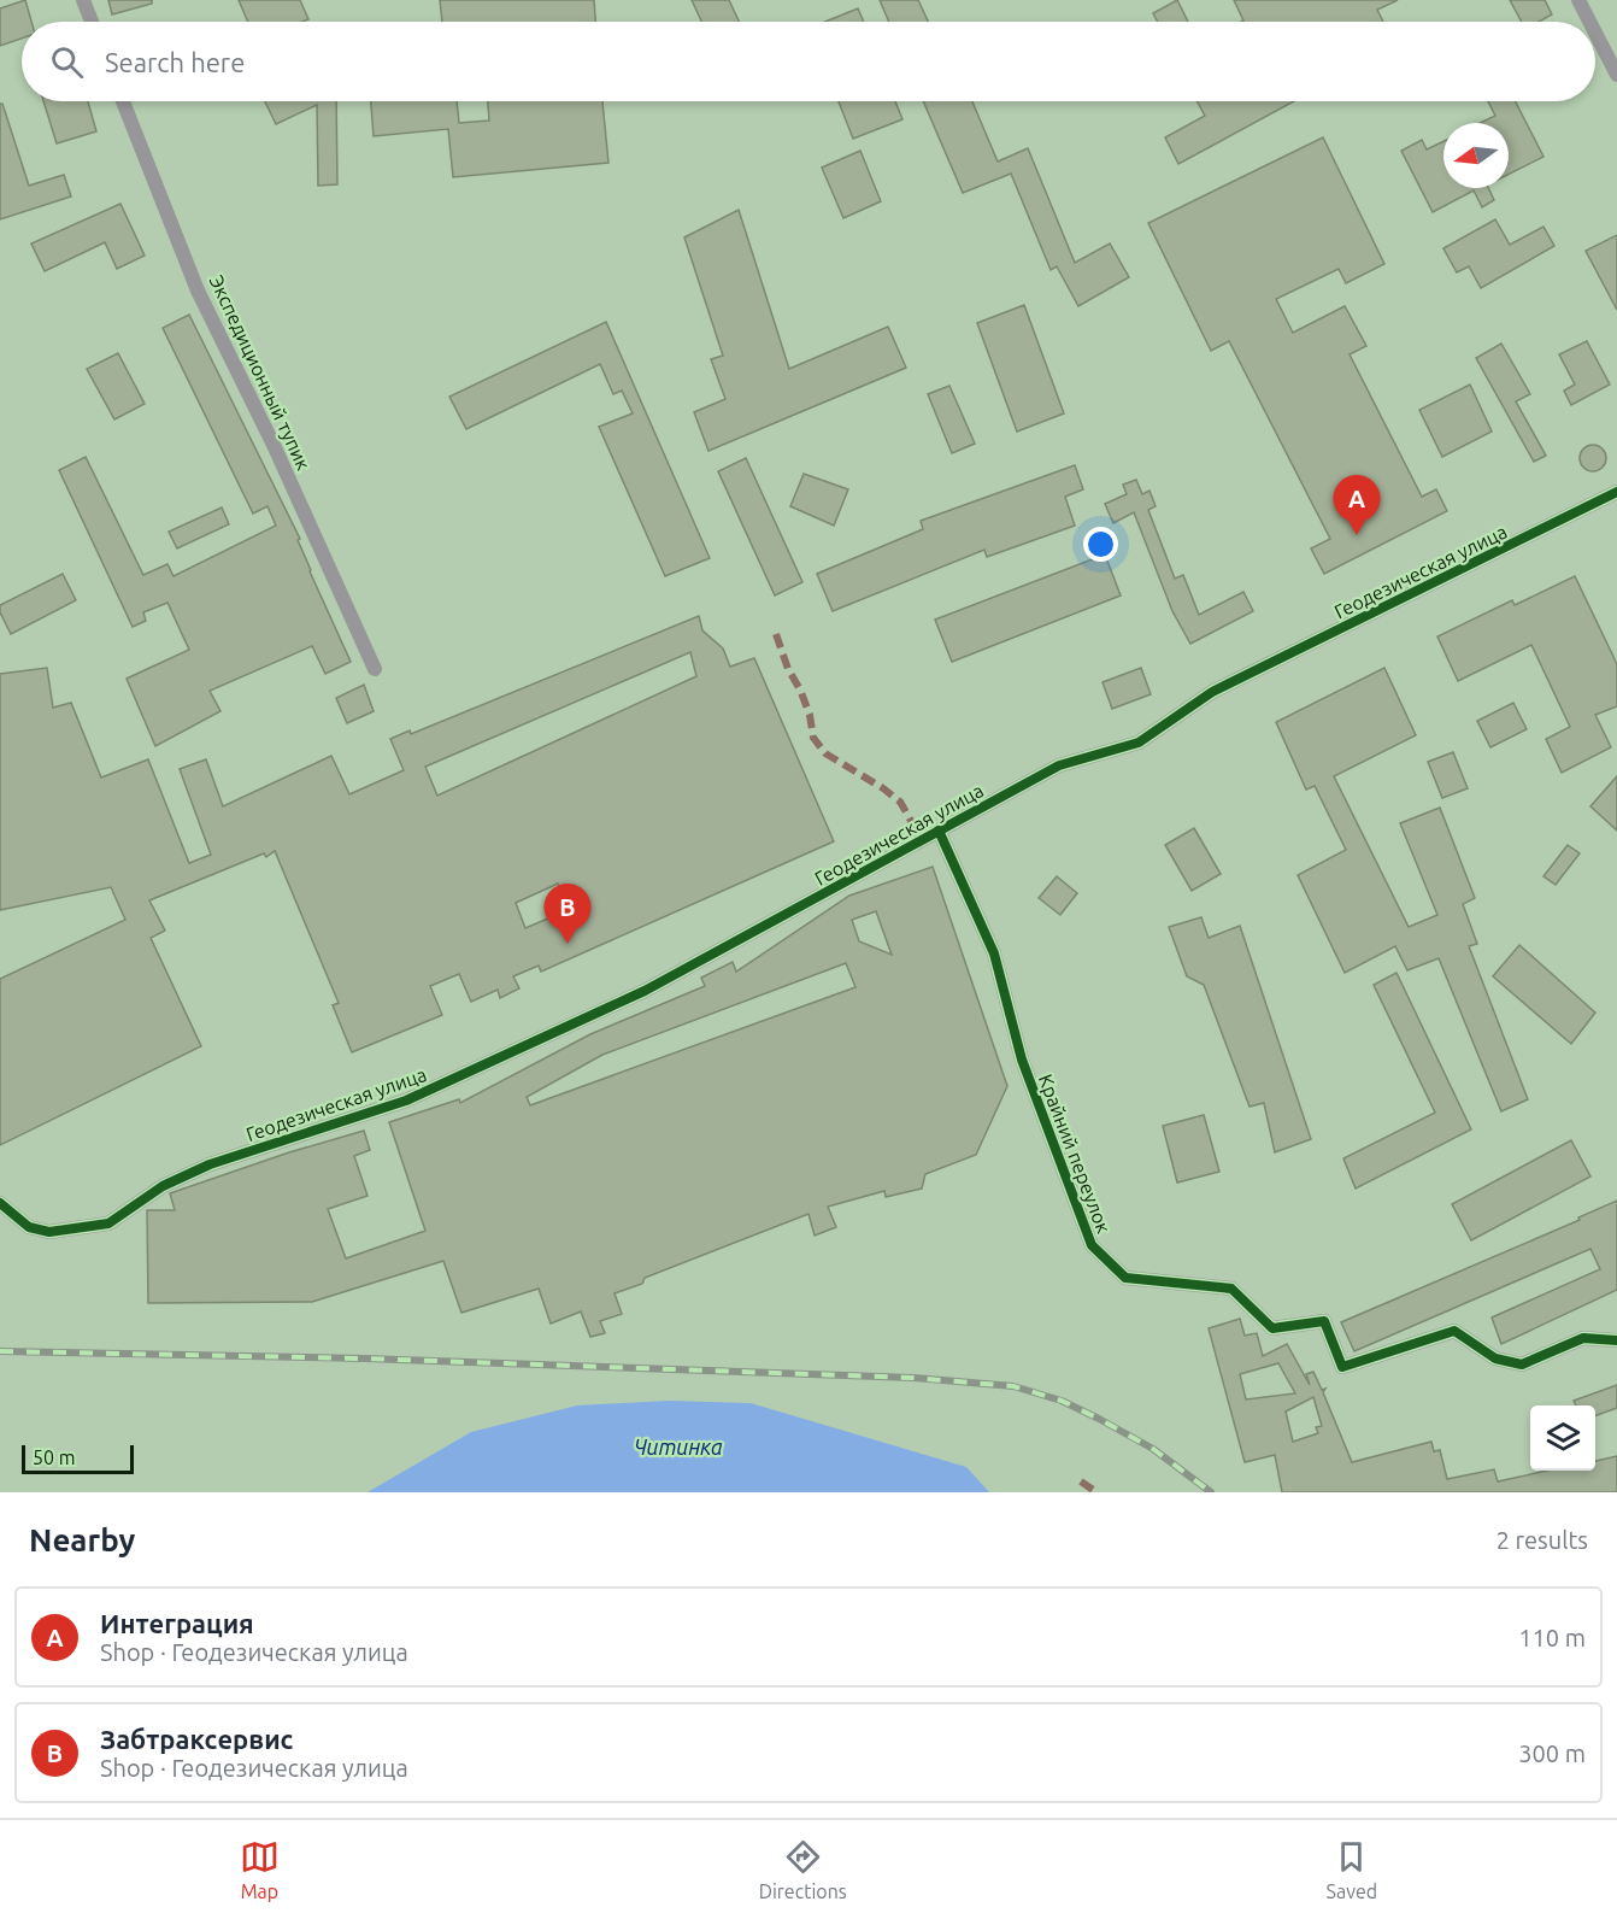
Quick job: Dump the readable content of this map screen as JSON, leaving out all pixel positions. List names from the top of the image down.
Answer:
{
  "streets": {
    "street": ["Экспедиционный тупик", "Геодезическая улица", "Крайний переулок"]
  },
  "crossings": [
    ["Геодезическая улица", "Крайний переулок"]
  ],
  "water": ["Читинка"],
  "scale_bar": "50 m",
  "north": "left",
  "page": {
    "search": "Search here",
    "pins": ["A", "B"],
    "scale": "50 m",
    "heading": ["Nearby", "2 results"],
    "list": [
      {
        "mark": "A",
        "name": "Интеграция",
        "note": "Shop · Геодезическая улица",
        "value": "110 m"
      },
      {
        "mark": "B",
        "name": "Забтраксервис",
        "note": "Shop · Геодезическая улица",
        "value": "300 m"
      }
    ],
    "nav": ["Map", "Directions", "Saved"]
  }
}
